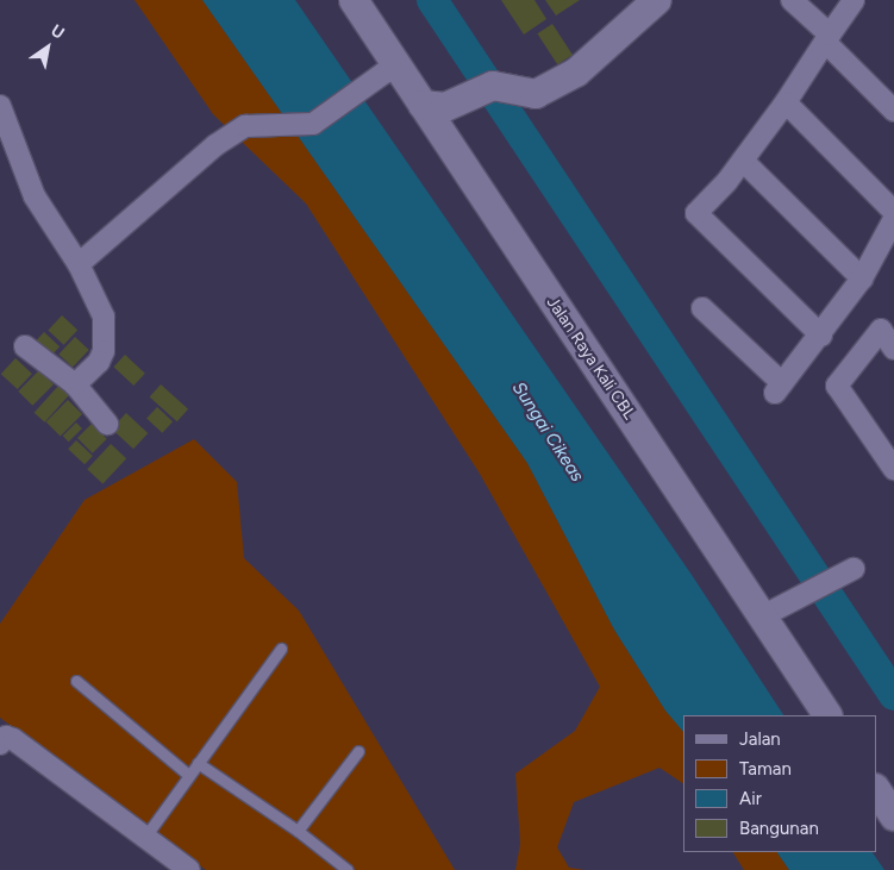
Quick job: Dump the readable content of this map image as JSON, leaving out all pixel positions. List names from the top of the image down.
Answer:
{
  "streets": {
    "main road": ["Jalan Raya Kali CBL"]
  },
  "water": ["Sungai Cikeas"],
  "legend": [
    "Jalan",
    "Taman",
    "Air",
    "Bangunan"
  ],
  "north": "top right"
}
